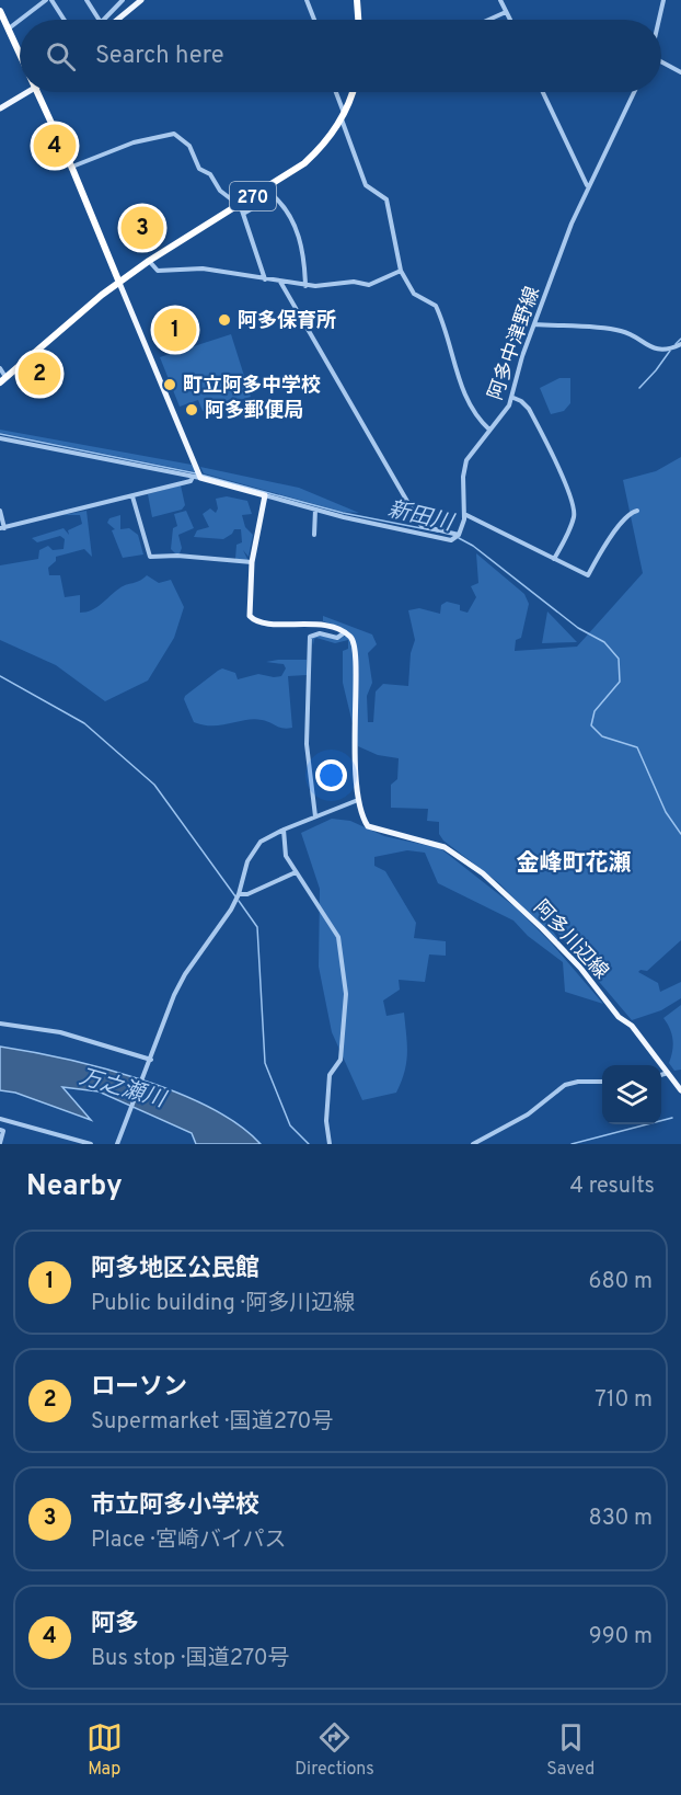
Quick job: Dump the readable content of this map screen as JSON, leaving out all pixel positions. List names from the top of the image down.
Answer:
{
  "streets": {
    "highway": ["270"],
    "main road": ["阿多川辺線"],
    "street": ["阿多中津野線"]
  },
  "districts": ["金峰町花瀬"],
  "water": ["新田川", "万之瀬川"],
  "places": ["阿多保育所", "町立阿多中学校", "阿多郵便局"],
  "page": {
    "search": "Search here",
    "pins": [
      "4",
      "3",
      "1",
      "2"
    ],
    "heading": ["Nearby", "4 results"],
    "list": [
      {
        "mark": "1",
        "name": "阿多地区公民館",
        "note": "Public building · 阿多川辺線",
        "value": "680 m"
      },
      {
        "mark": "2",
        "name": "ローソン",
        "note": "Supermarket · 国道270号",
        "value": "710 m"
      },
      {
        "mark": "3",
        "name": "市立阿多小学校",
        "note": "Place · 宮崎バイパス",
        "value": "830 m"
      },
      {
        "mark": "4",
        "name": "阿多",
        "note": "Bus stop · 国道270号",
        "value": "990 m"
      }
    ],
    "nav": ["Map", "Directions", "Saved"]
  }
}
